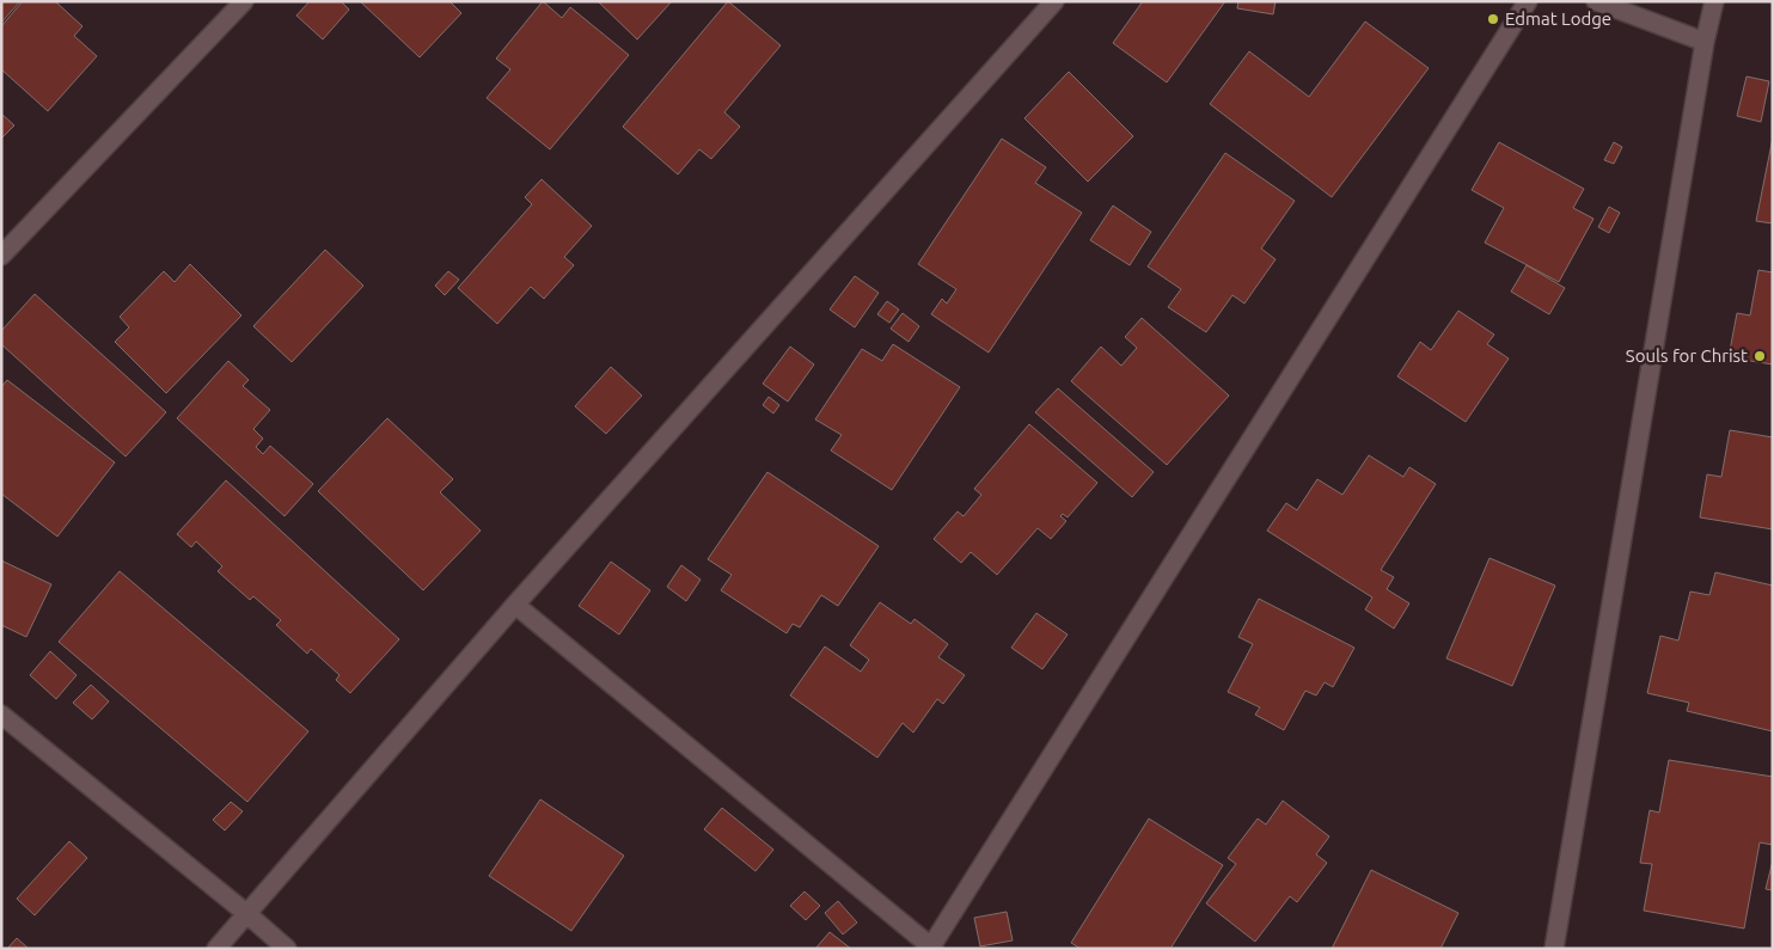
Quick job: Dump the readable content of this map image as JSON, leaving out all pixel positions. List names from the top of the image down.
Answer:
{
  "places": ["Edmat Lodge", "Souls for Christ"]
}
